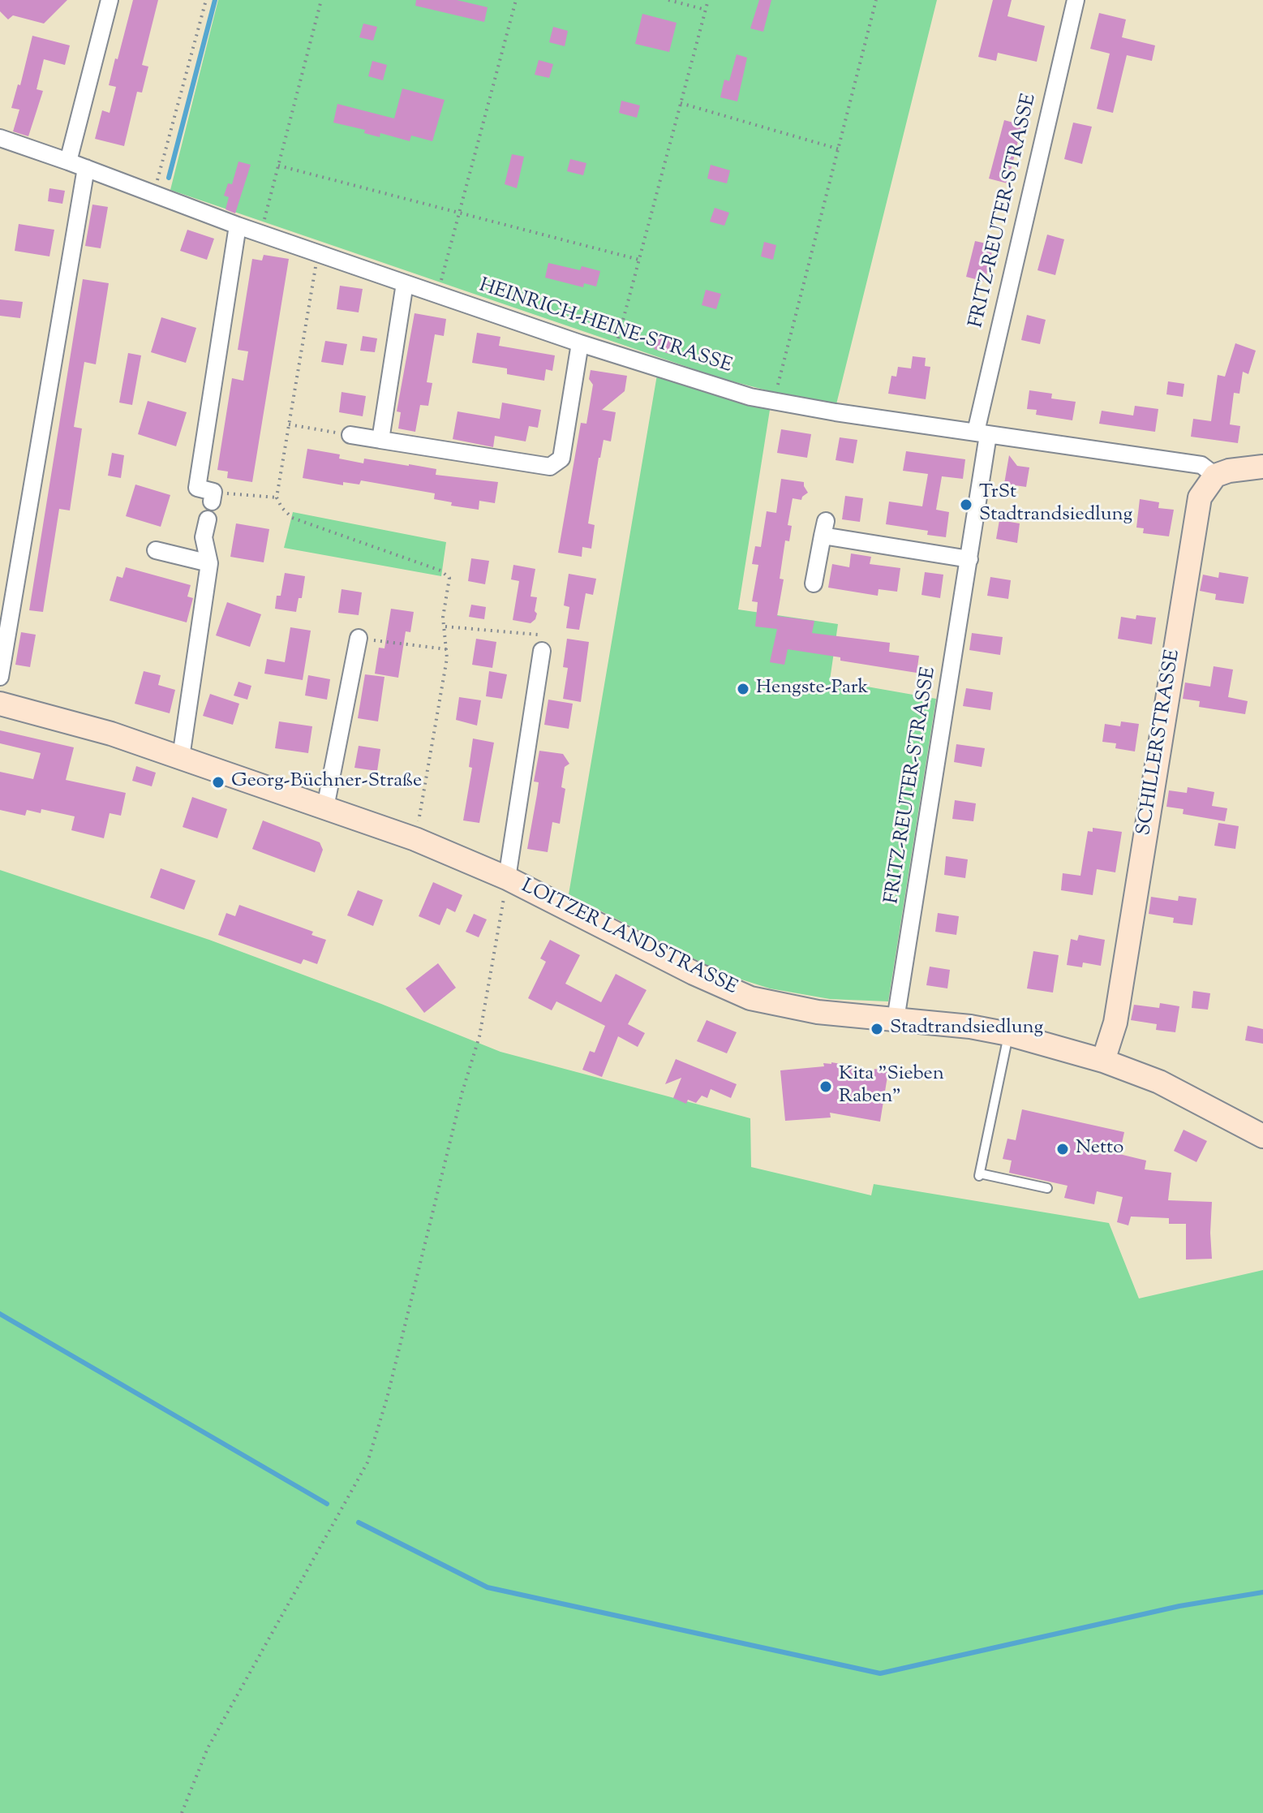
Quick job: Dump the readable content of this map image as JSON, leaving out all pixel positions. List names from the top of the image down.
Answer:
{
  "streets": {
    "main road": ["SCHILLERSTRASSE", "LOITZER LANDSTRASSE"],
    "street": ["FRITZ-REUTER-STRASSE", "HEINRICH-HEINE-STRASSE"]
  },
  "crossings": [
    ["FRITZ-REUTER-STRASSE", "HEINRICH-HEINE-STRASSE"],
    ["FRITZ-REUTER-STRASSE", "LOITZER LANDSTRASSE"],
    ["HEINRICH-HEINE-STRASSE", "SCHILLERSTRASSE"],
    ["SCHILLERSTRASSE", "LOITZER LANDSTRASSE"]
  ],
  "places": [
    "TrSt Stadtrandsiedlung",
    "Hengste-Park",
    "Georg-Büchner-Straße",
    "Stadtrandsiedlung",
    "Kita \"Sieben Raben\"",
    "Netto"
  ]
}
